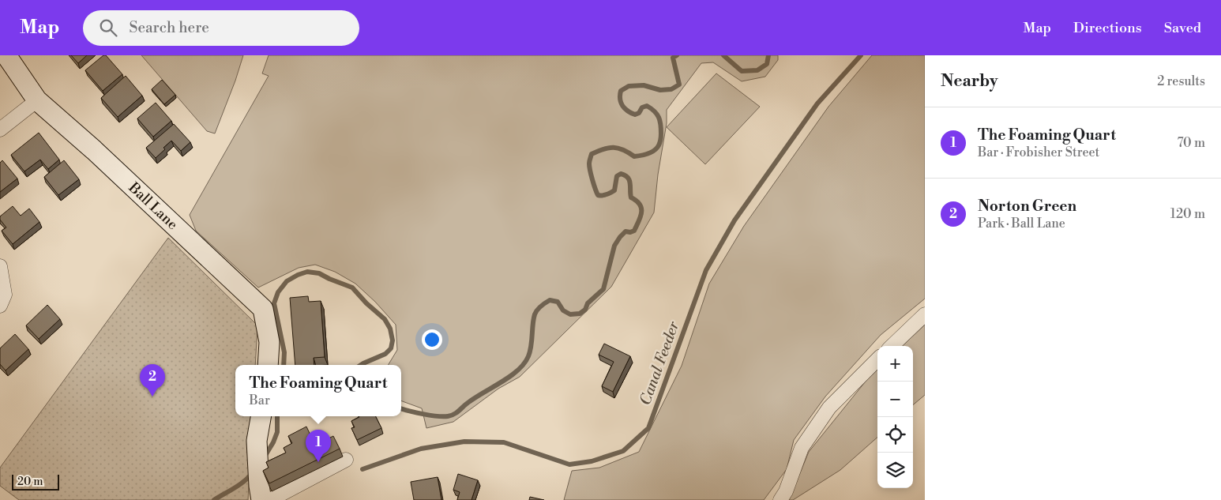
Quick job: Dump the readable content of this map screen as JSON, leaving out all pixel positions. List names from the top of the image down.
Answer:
{
  "streets": {
    "street": ["Ball Lane"]
  },
  "water": ["Canal Feeder"],
  "scale_bar": "20 m",
  "page": {
    "header": "Map",
    "search": "Search here",
    "nav": ["Map", "Directions", "Saved"],
    "heading": ["Nearby", "2 results"],
    "list": [
      {
        "mark": "1",
        "name": "The Foaming Quart",
        "note": "Bar · Frobisher Street",
        "value": "70 m"
      },
      {
        "mark": "2",
        "name": "Norton Green",
        "note": "Park · Ball Lane",
        "value": "120 m"
      }
    ],
    "map_buttons": ["+", "−"],
    "pins": ["2", "1"],
    "popup": ["The Foaming Quart", "Bar"],
    "scale": "20 m"
  }
}
